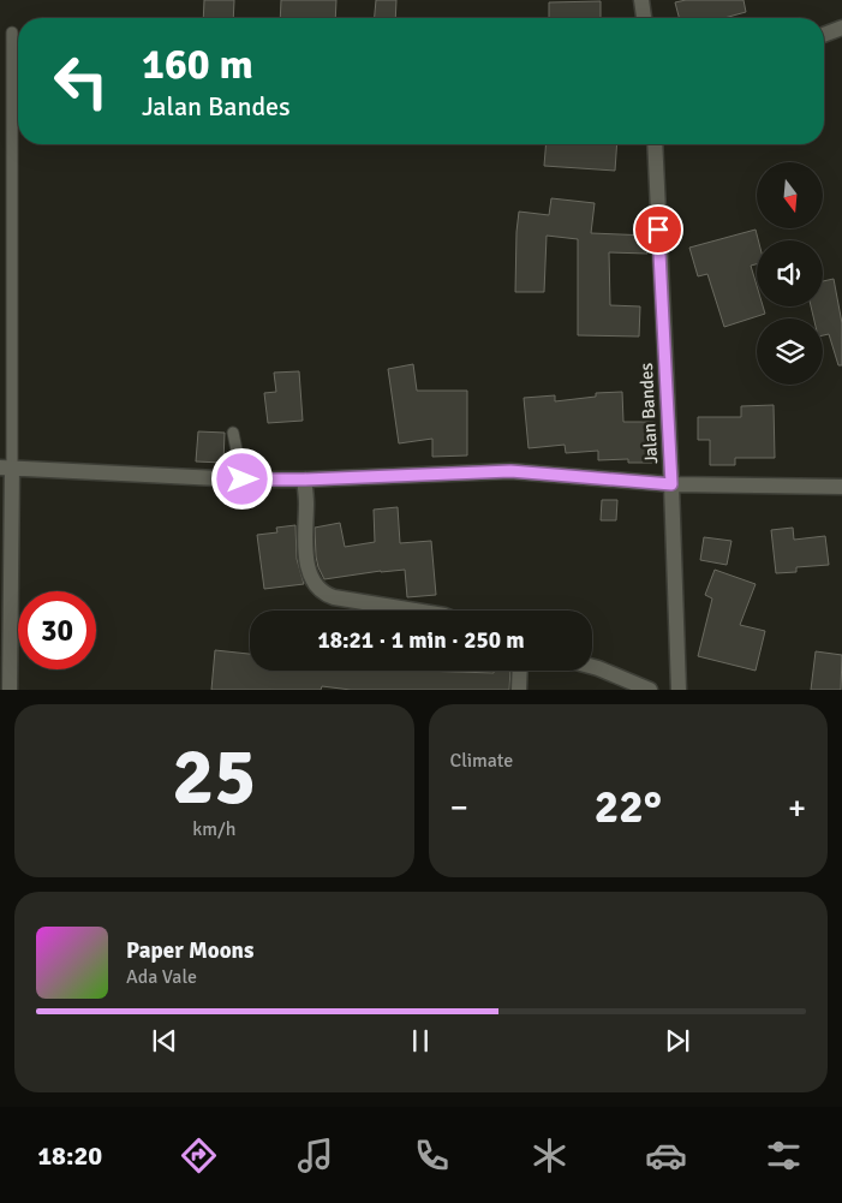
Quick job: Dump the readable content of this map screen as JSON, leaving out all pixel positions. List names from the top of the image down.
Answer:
{
  "streets": {
    "street": ["Jalan Bandes"]
  },
  "north": "bottom",
  "page": {
    "turn": ["160 m", "Jalan Bandes"],
    "limit": "30",
    "trip": "18:21 · 1 min · 250 m",
    "tile": [
      ["25", "km/h"],
      "Climate"
    ],
    "heat": ["−", "22°", "+"],
    "song": ["Paper Moons", "Ada Vale"],
    "tabs": "18:20"
  }
}
